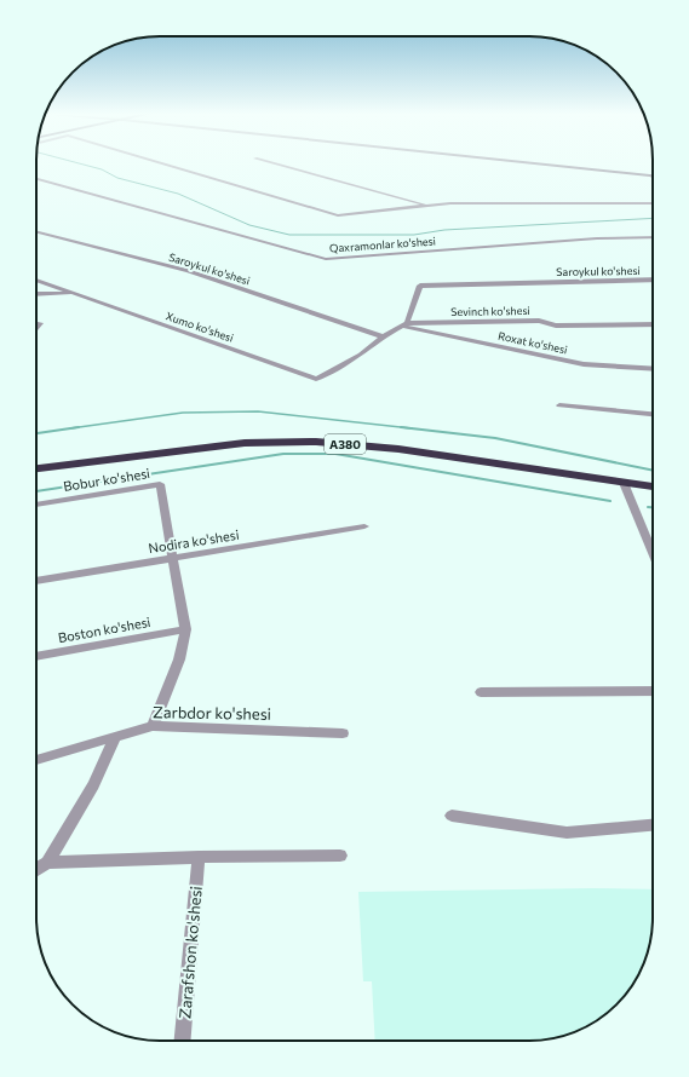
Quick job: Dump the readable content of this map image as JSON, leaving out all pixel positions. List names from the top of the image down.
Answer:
{
  "streets": {
    "highway": ["A380"],
    "street": [
      "Qaxramonlar ko'shesi",
      "Saroykul ko'shesi",
      "Sevinch ko'shesi",
      "Xumo ko'shesi",
      "Roxat ko'shesi",
      "Bobur ko'shesi",
      "Nodira ko'shesi",
      "Boston ko'shesi",
      "Zarbdor ko'shesi",
      "Zarafshon ko'shesi"
    ]
  },
  "crossings": [
    ["Saroykul ko'shesi", "Sevinch ko'shesi"],
    ["Saroykul ko'shesi", "Xumo ko'shesi"],
    ["Saroykul ko'shesi", "Roxat ko'shesi"],
    ["Sevinch ko'shesi", "Roxat ko'shesi"],
    ["Bobur ko'shesi", "Nodira ko'shesi"]
  ]
}
